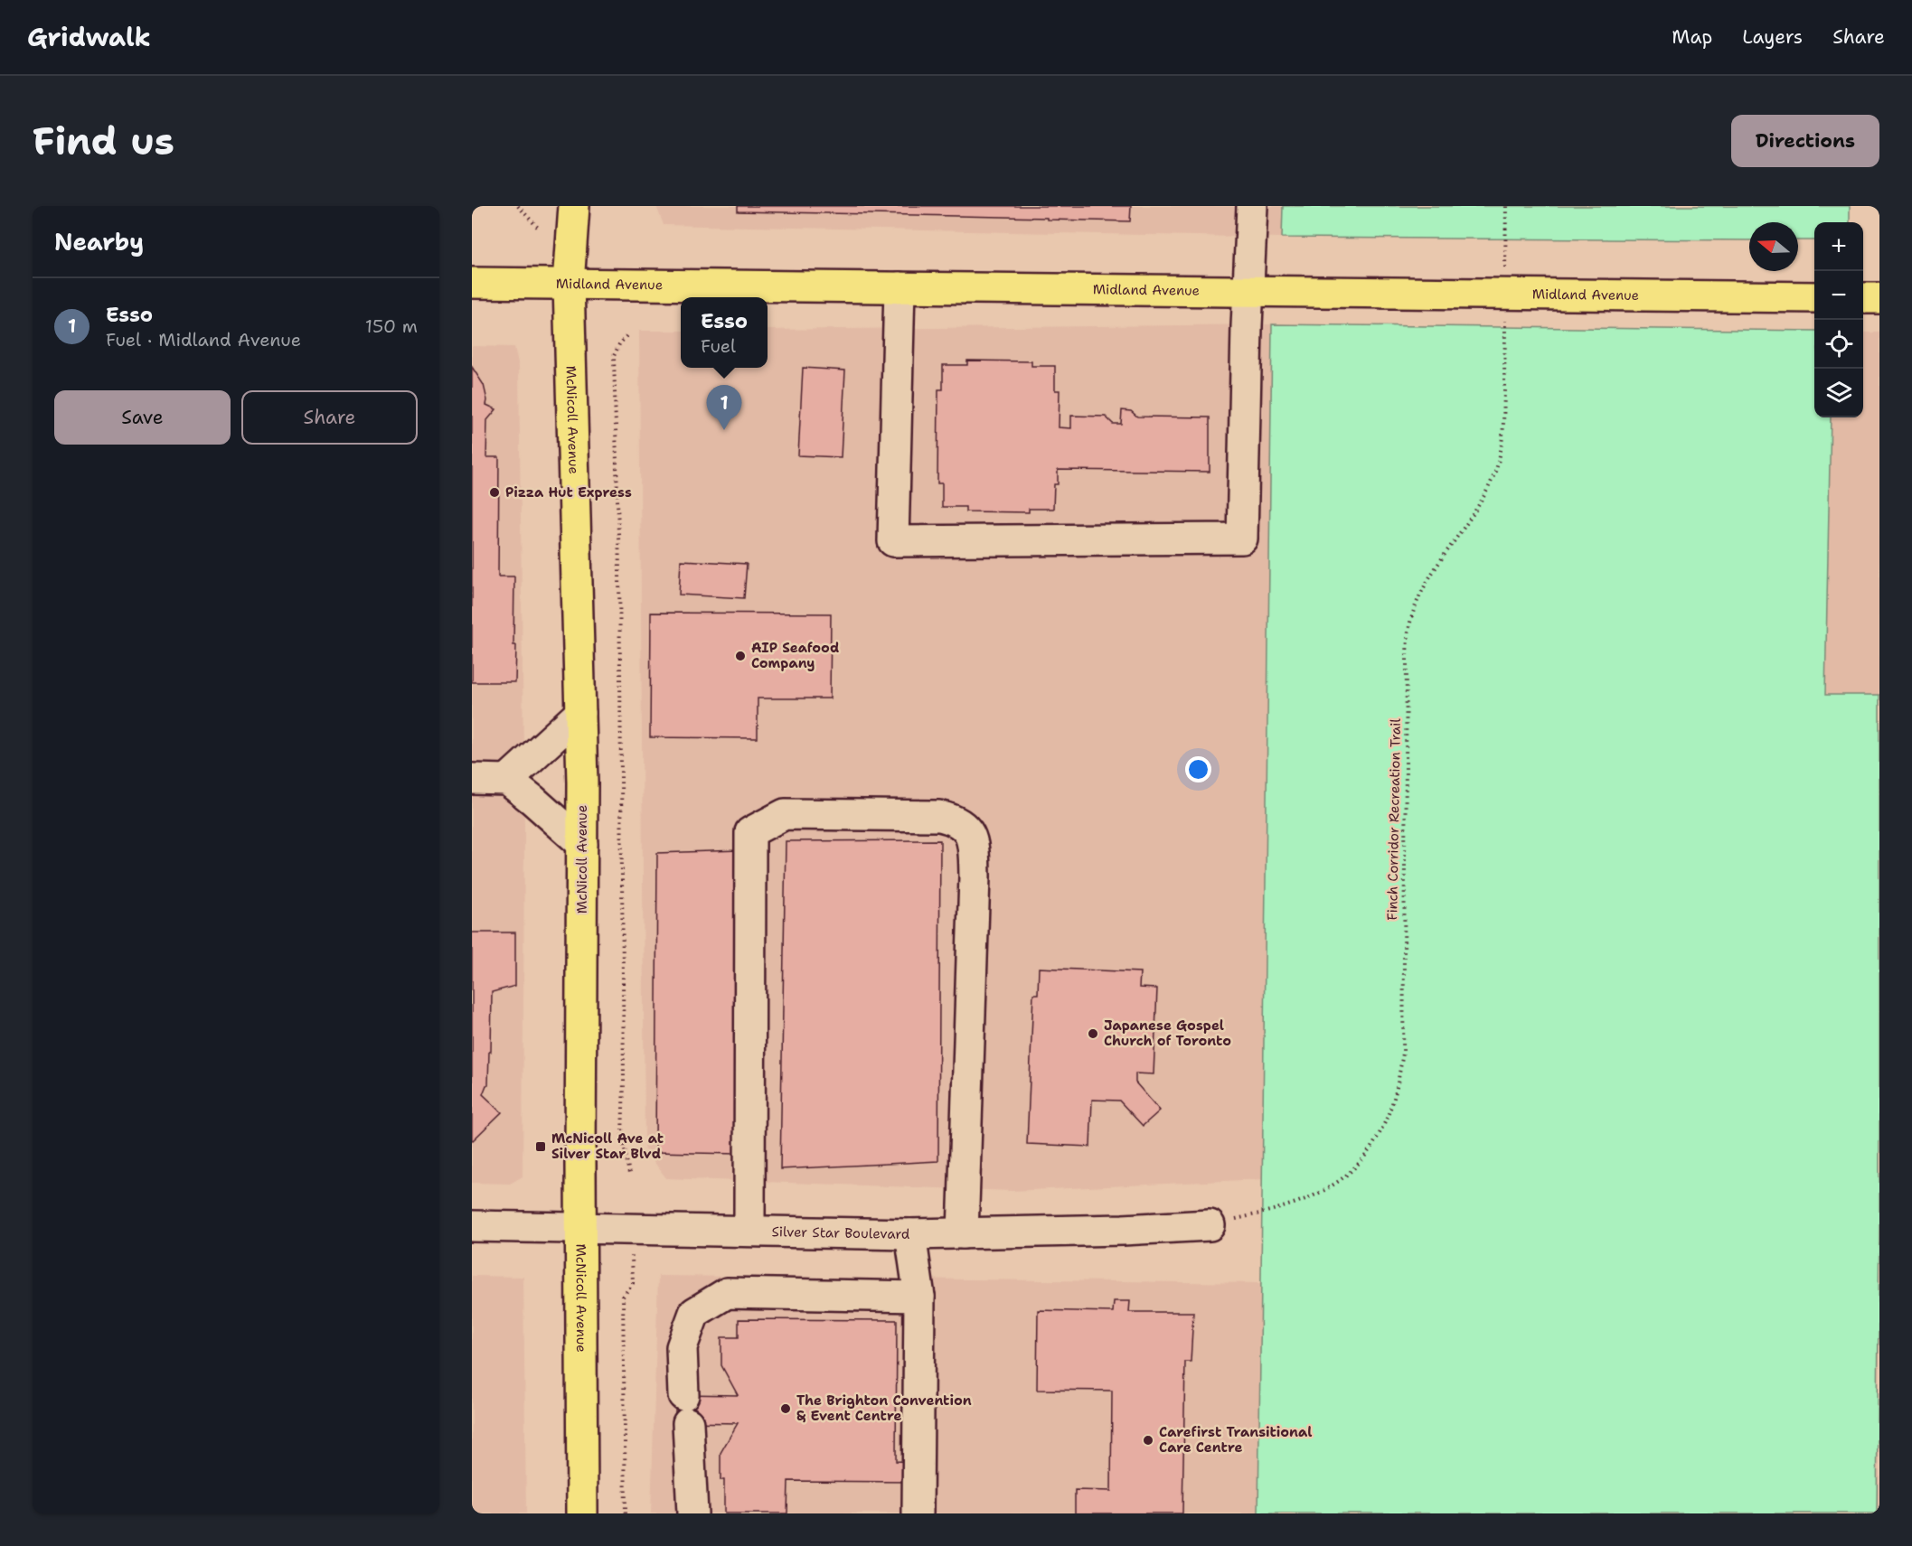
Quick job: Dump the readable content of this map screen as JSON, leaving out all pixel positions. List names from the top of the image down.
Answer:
{
  "streets": {
    "main road": ["Midland Avenue", "McNicoll Avenue"],
    "street": ["Silver Star Boulevard"],
    "path": ["Finch Corridor Recreation Trail"]
  },
  "crossings": [
    ["Midland Avenue", "McNicoll Avenue"],
    ["McNicoll Avenue", "Silver Star Boulevard"],
    ["Finch Corridor Recreation Trail", "Silver Star Boulevard"]
  ],
  "places": {
    "other": [
      "Pizza Hut Express",
      "AIP Seafood Company",
      "Japanese Gospel Church of Toronto",
      "The Brighton Convention & Event Centre",
      "Carefirst Transitional Care Centre"
    ],
    "transit": ["McNicoll Ave at Silver Star Blvd"]
  },
  "north": "left",
  "page": {
    "header": "Gridwalk",
    "nav": ["Map", "Layers", "Share"],
    "buttons": [
      "Directions",
      ["Save", "Share"]
    ],
    "title": "Find us",
    "heading": "Nearby",
    "map_buttons": ["+", "−"],
    "list": [
      {
        "mark": "1",
        "name": "Esso",
        "note": "Fuel · Midland Avenue",
        "value": "150 m"
      }
    ],
    "popup": ["Esso", "Fuel"],
    "pins": "1"
  }
}
